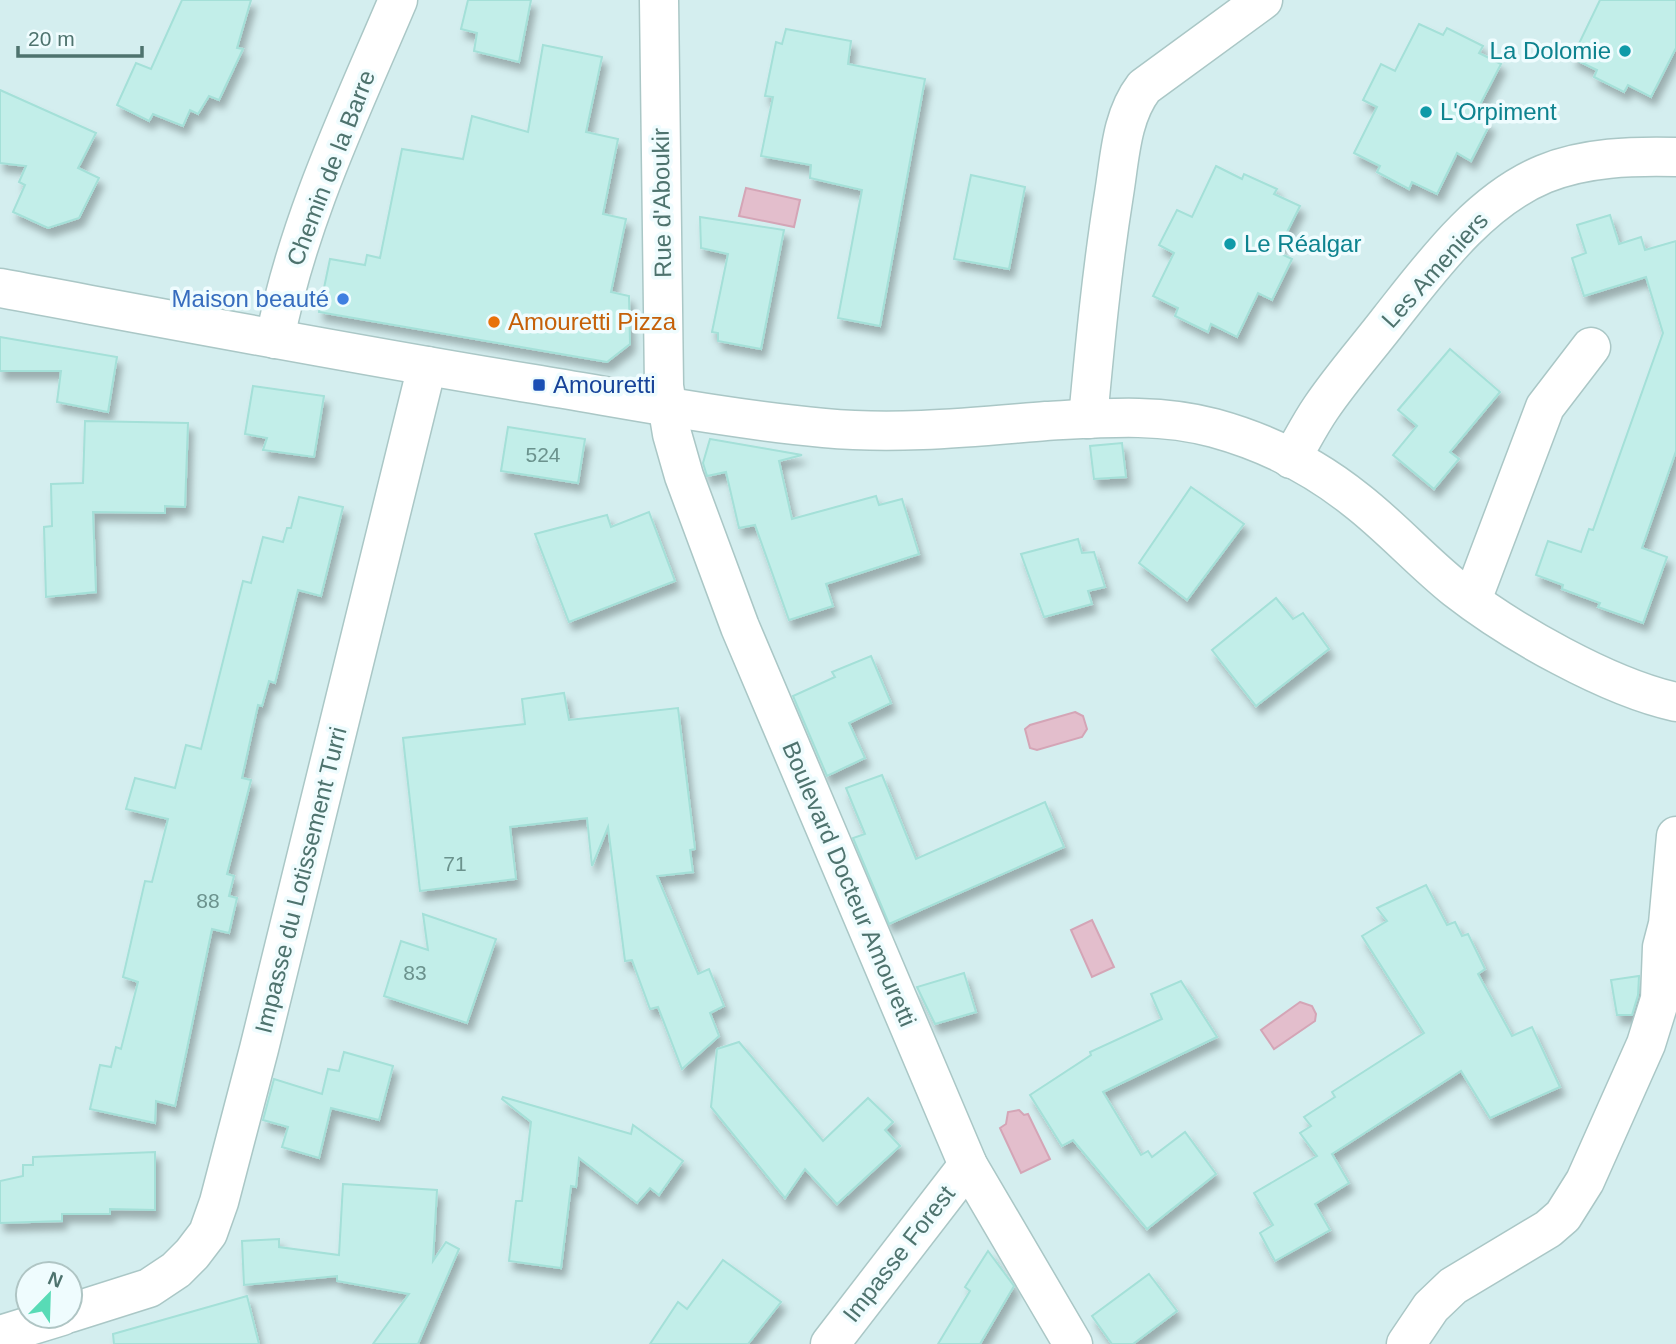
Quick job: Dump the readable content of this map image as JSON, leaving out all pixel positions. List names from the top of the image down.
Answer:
{
  "streets": {
    "street": [
      "Chemin de la Barre",
      "Rue d'Aboukir",
      "Les Ameniers",
      "Impasse du Lotissement Turri",
      "Boulevard Docteur Amouretti",
      "Impasse Forest"
    ]
  },
  "crossings": [
    ["Rue d'Aboukir", "Boulevard Docteur Amouretti"],
    ["Boulevard Docteur Amouretti", "Impasse Forest"]
  ],
  "places": {
    "other": [
      "La Dolomie",
      "L'Orpiment",
      "Le Réalgar",
      "Maison beauté",
      "Amouretti Pizza"
    ],
    "transit": ["Amouretti"]
  },
  "house_numbers": [
    "524",
    "71",
    "88",
    "83"
  ],
  "scale_bar": "20 m",
  "north": "top right"
}
